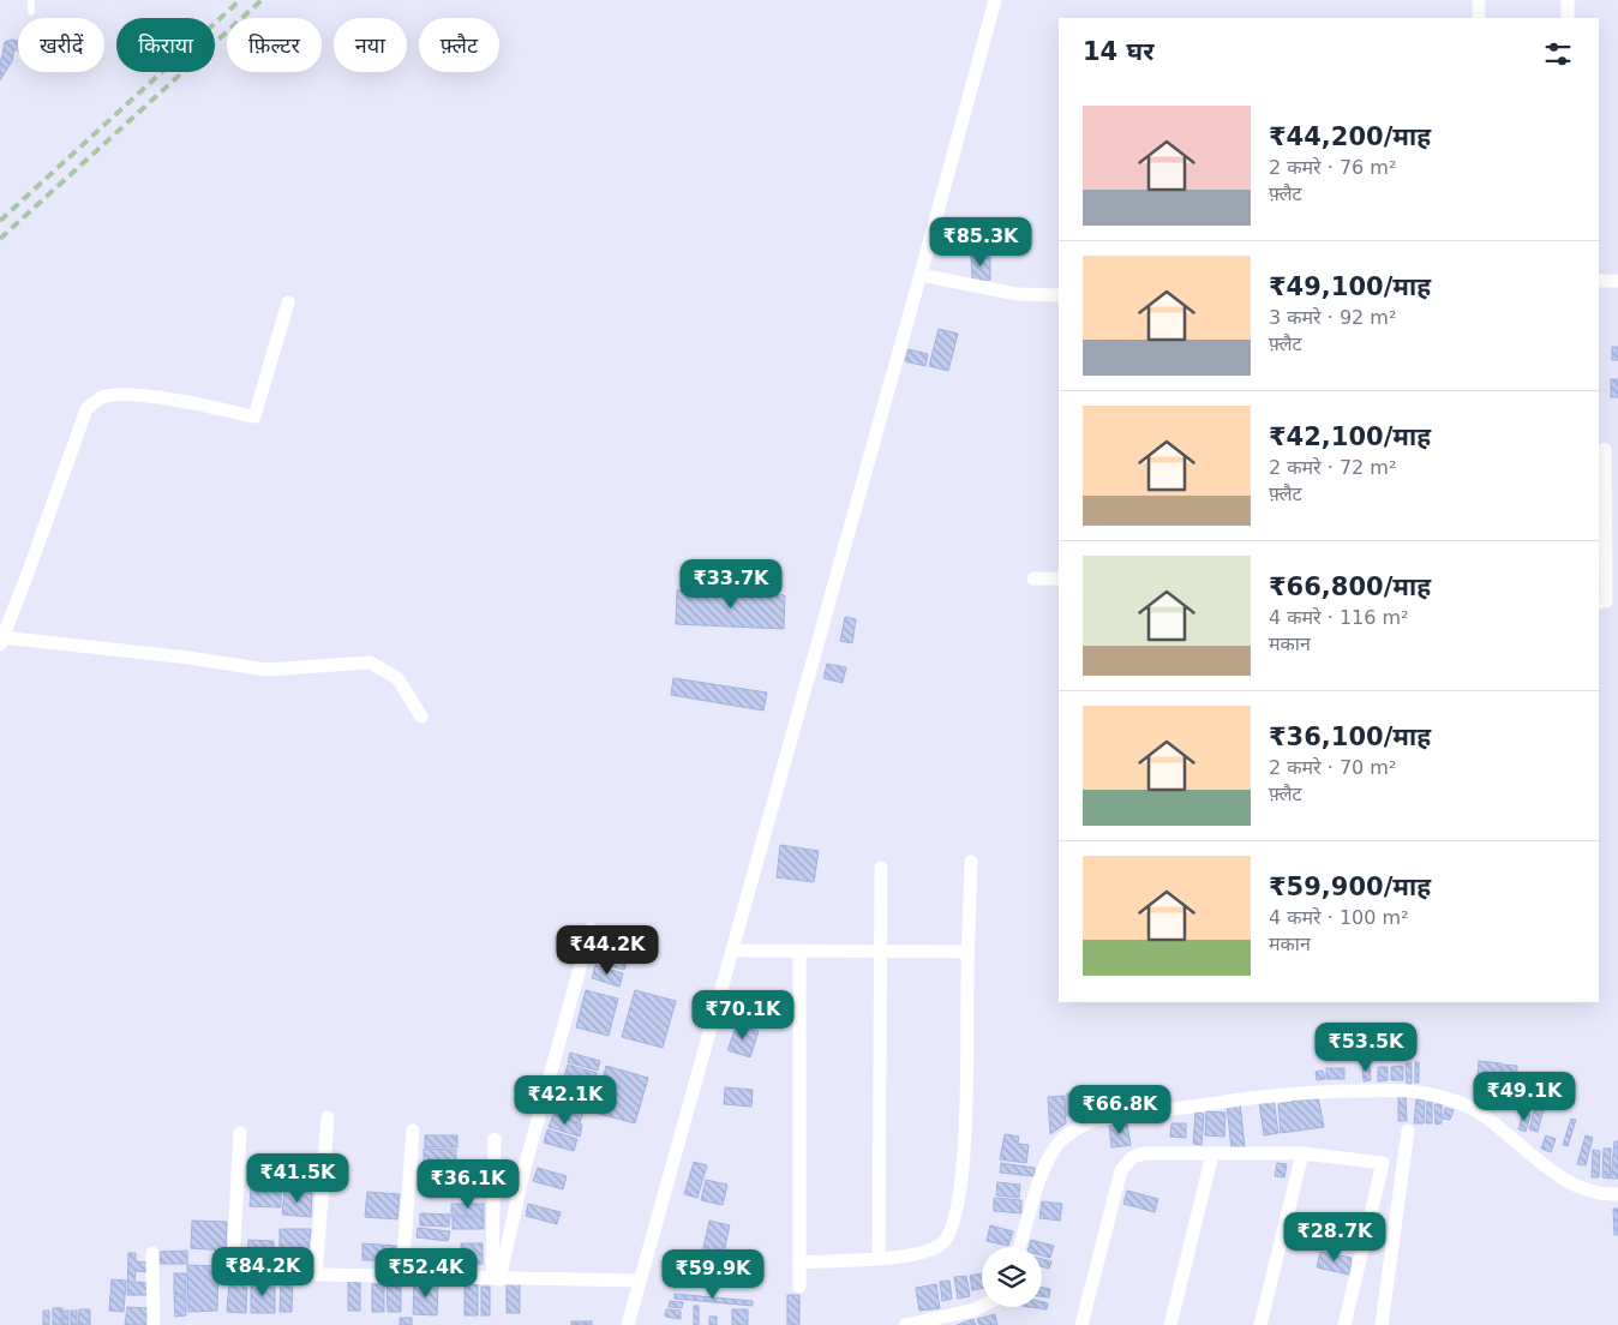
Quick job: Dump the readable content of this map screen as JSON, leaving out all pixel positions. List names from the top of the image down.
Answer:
{
  "page": {
    "chip": [
      "खरीदें",
      "किराया",
      "फ़िल्टर",
      "नया",
      "फ़्लैट"
    ],
    "heading": "14 घर",
    "list": [
      {
        "name": "₹44,200/माह",
        "note": "2 कमरे · 76 m² · फ़्लैट"
      },
      {
        "name": "₹49,100/माह",
        "note": "3 कमरे · 92 m² · फ़्लैट"
      },
      {
        "name": "₹42,100/माह",
        "note": "2 कमरे · 72 m² · फ़्लैट"
      },
      {
        "name": "₹66,800/माह",
        "note": "4 कमरे · 116 m² · मकान"
      },
      {
        "name": "₹36,100/माह",
        "note": "2 कमरे · 70 m² · फ़्लैट"
      },
      {
        "name": "₹59,900/माह",
        "note": "4 कमरे · 100 m² · मकान"
      }
    ],
    "price": [
      "₹85.3K",
      "₹33.7K",
      "₹44.2K",
      "₹70.1K",
      "₹53.5K",
      "₹49.1K",
      "₹42.1K",
      "₹66.8K",
      "₹41.5K",
      "₹36.1K",
      "₹28.7K",
      "₹84.2K",
      "₹52.4K",
      "₹59.9K"
    ]
  }
}
